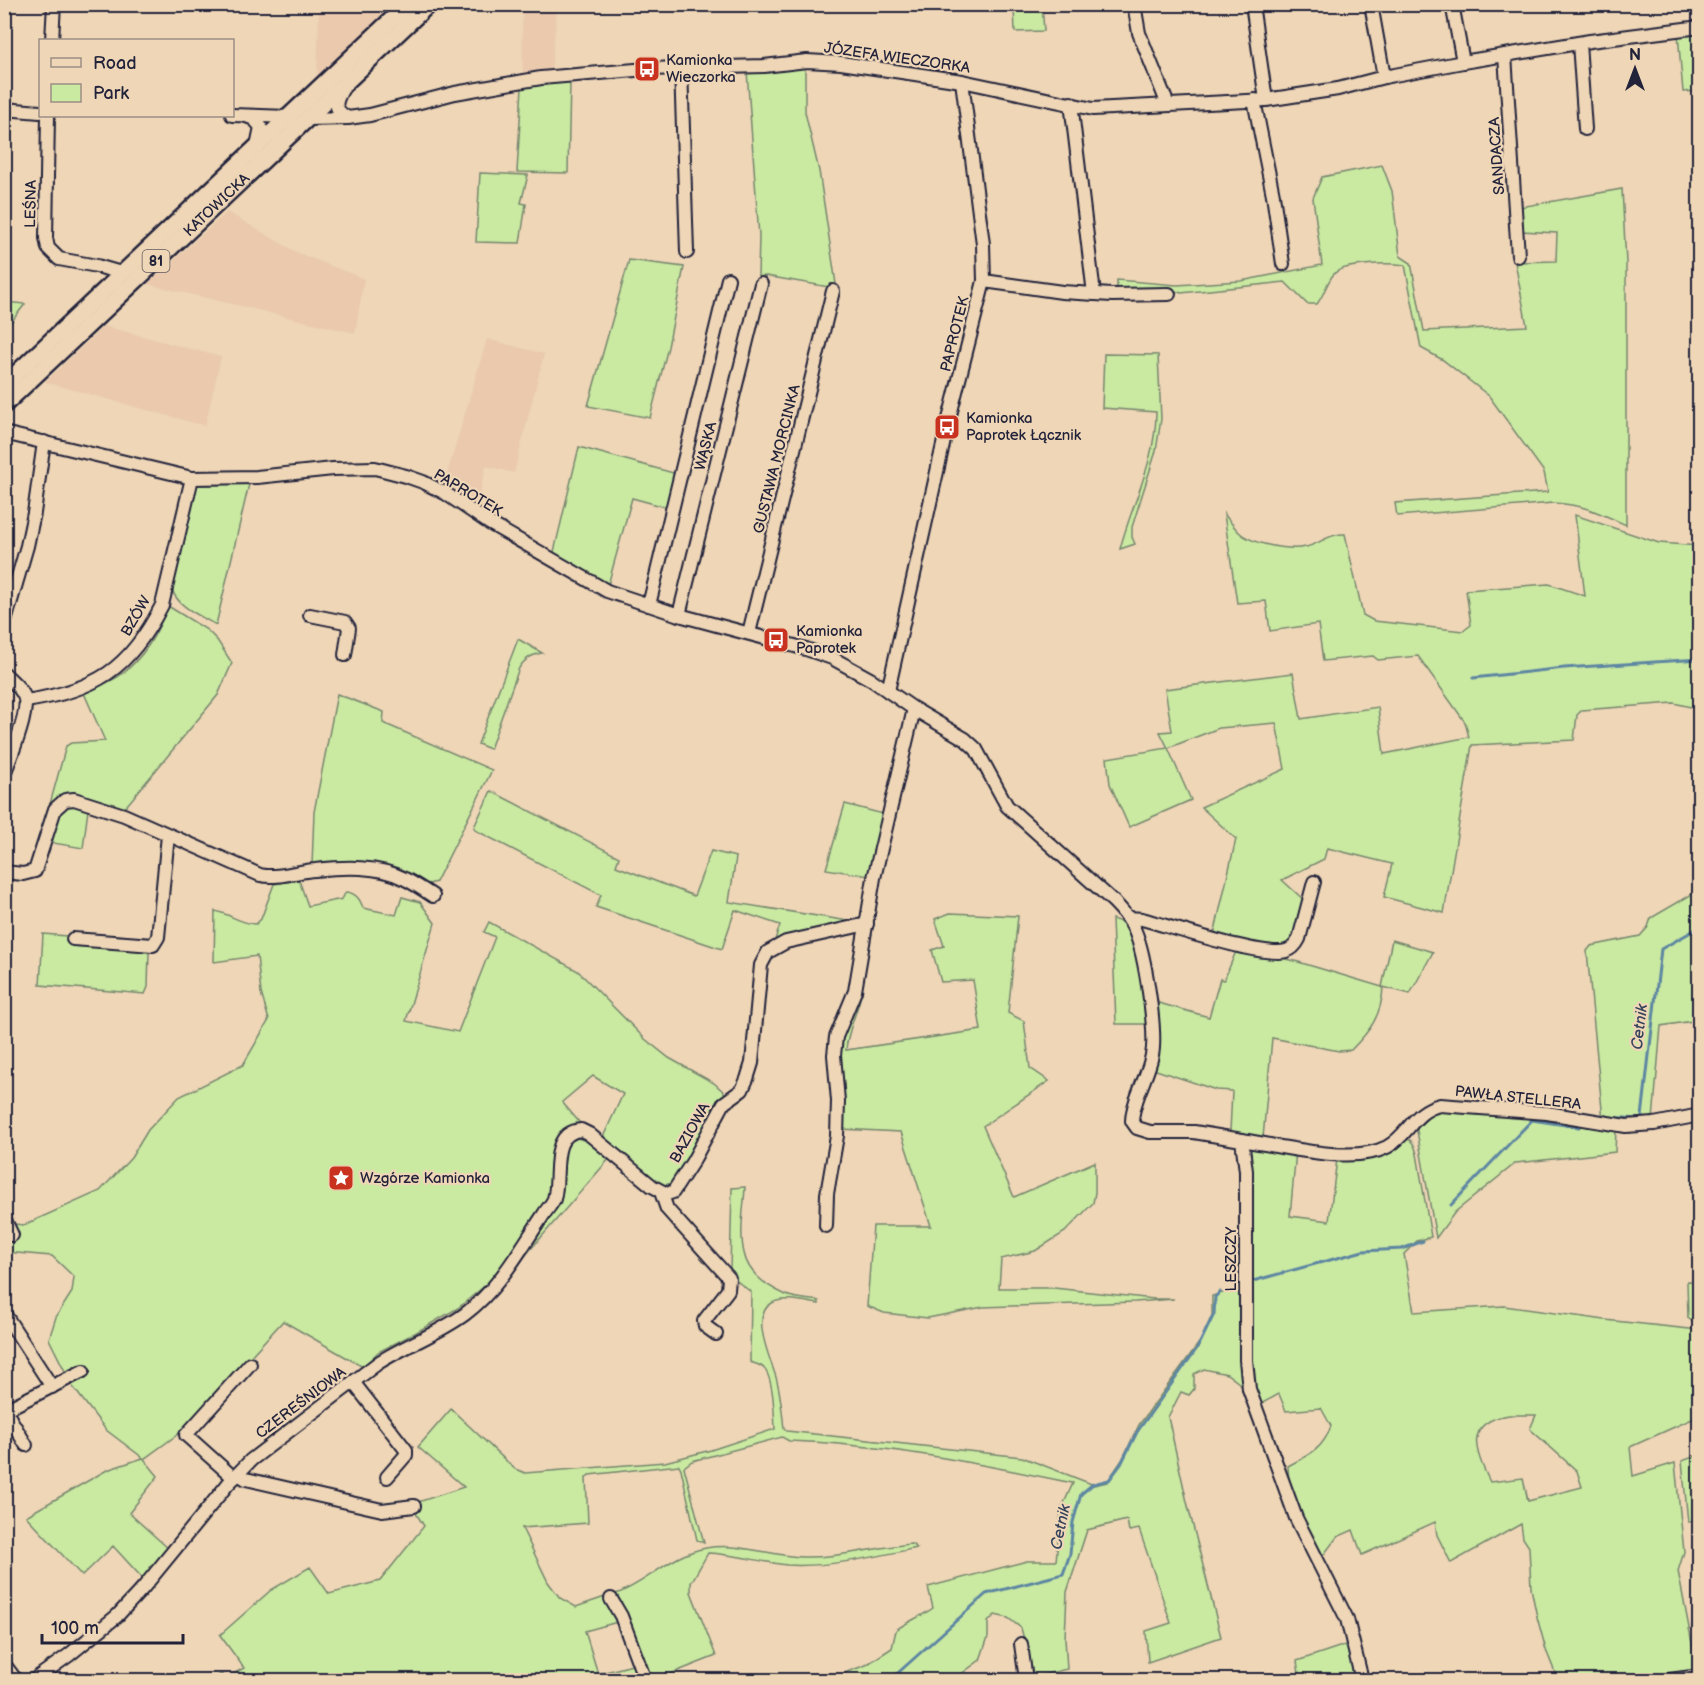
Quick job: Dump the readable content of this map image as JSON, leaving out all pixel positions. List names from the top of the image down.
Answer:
{
  "streets": {
    "main road": ["KATOWICKA", "81"],
    "street": [
      "JÓZEFA WIECZORKA",
      "SANDACZA",
      "LEŚNA",
      "PAPROTEK",
      "WĄSKA",
      "GUSTAWA MORCINKA",
      "BZÓW",
      "PAWŁA STELLERA",
      "BAZIOWA",
      "LESZCZY",
      "CZEREŚNIOWA"
    ]
  },
  "crossings": [
    ["JÓZEFA WIECZORKA", "KATOWICKA"],
    ["LEŚNA", "KATOWICKA"],
    ["PAPROTEK", "WĄSKA"],
    ["PAPROTEK", "GUSTAWA MORCINKA"],
    ["PAPROTEK", "BZÓW"],
    ["PAWŁA STELLERA", "LESZCZY"],
    ["BAZIOWA", "CZEREŚNIOWA"]
  ],
  "water": ["Cetnik"],
  "places": {
    "bus stop": ["Kamionka Wieczorka", "Kamionka Paprotek Łącznik", "Kamionka Paprotek"],
    "place": ["Wzgórze Kamionka"]
  },
  "legend": ["Road", "Park"],
  "scale_bar": "100 m",
  "north": "top"
}
